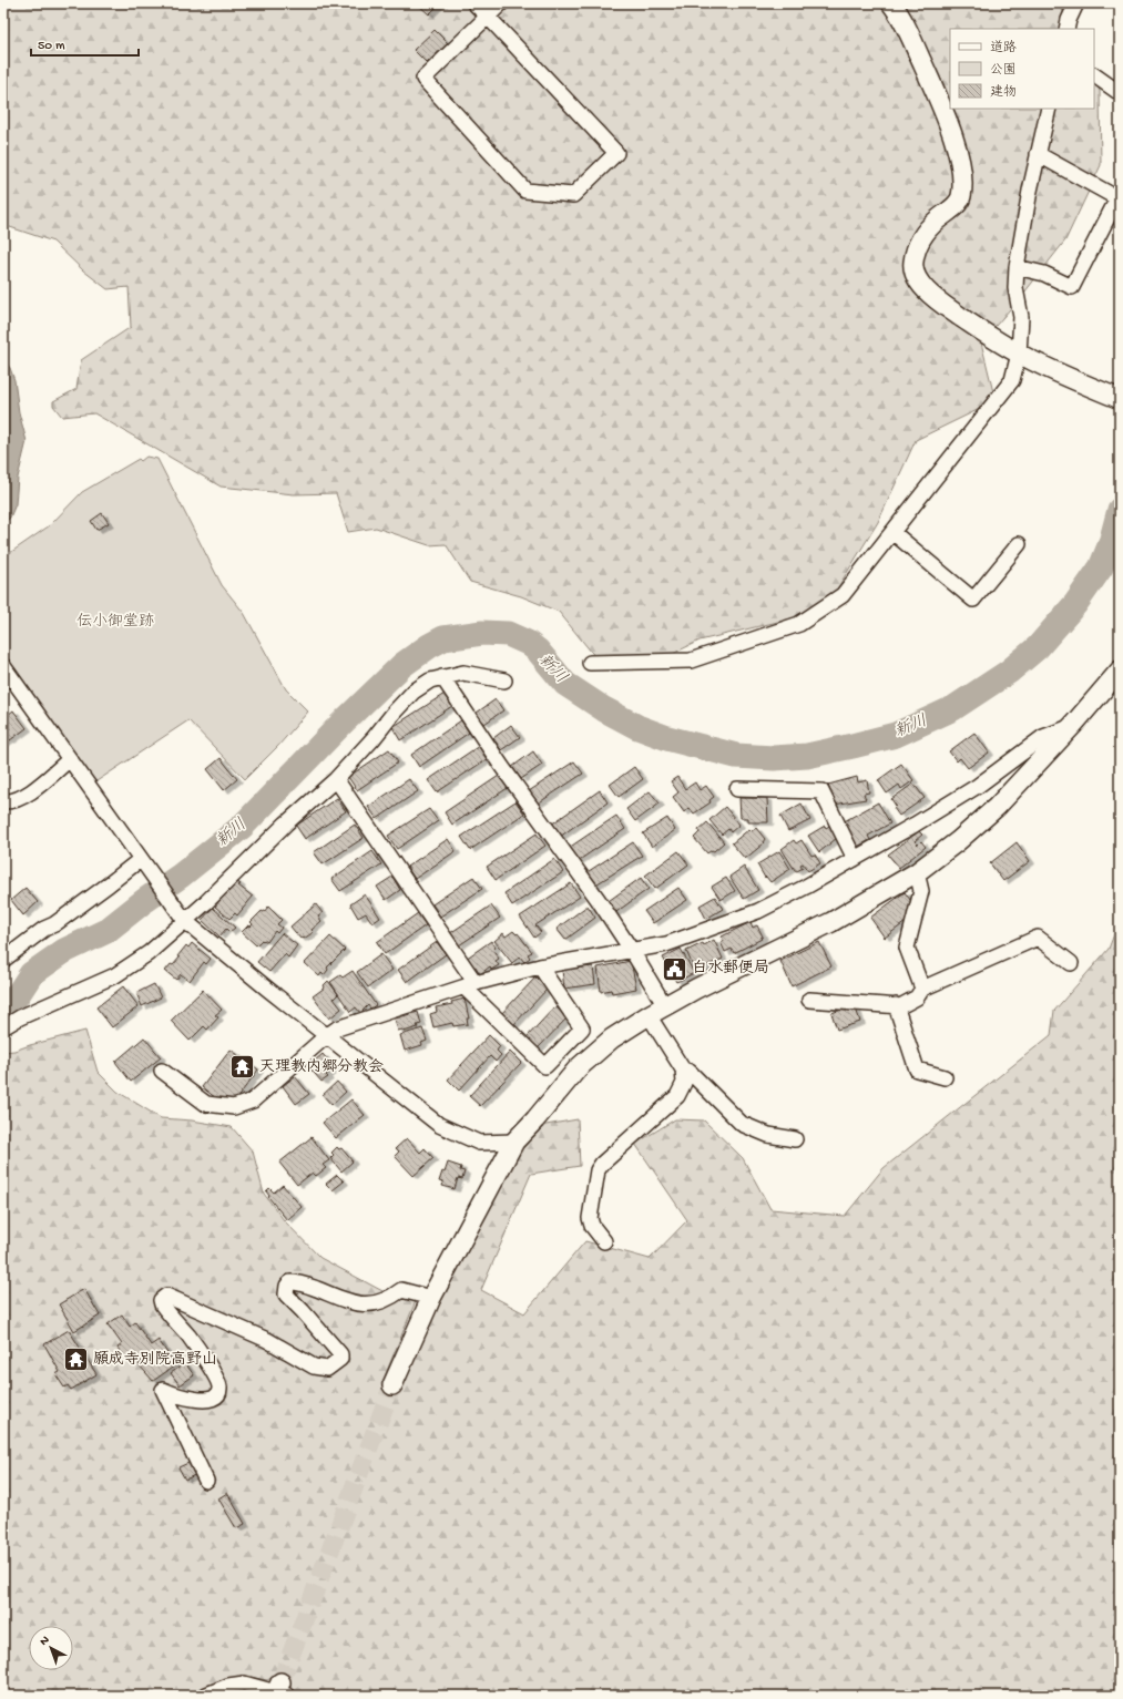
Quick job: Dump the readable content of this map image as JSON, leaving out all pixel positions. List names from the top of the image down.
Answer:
{
  "water": ["新川"],
  "parks": ["伝小御堂跡"],
  "places": {
    "public building": ["白水郵便局"],
    "temple": ["天理教内郷分教会", "願成寺別院高野山"]
  },
  "legend": ["道路", "公園", "建物"],
  "scale_bar": "50 m",
  "north": "top left"
}
